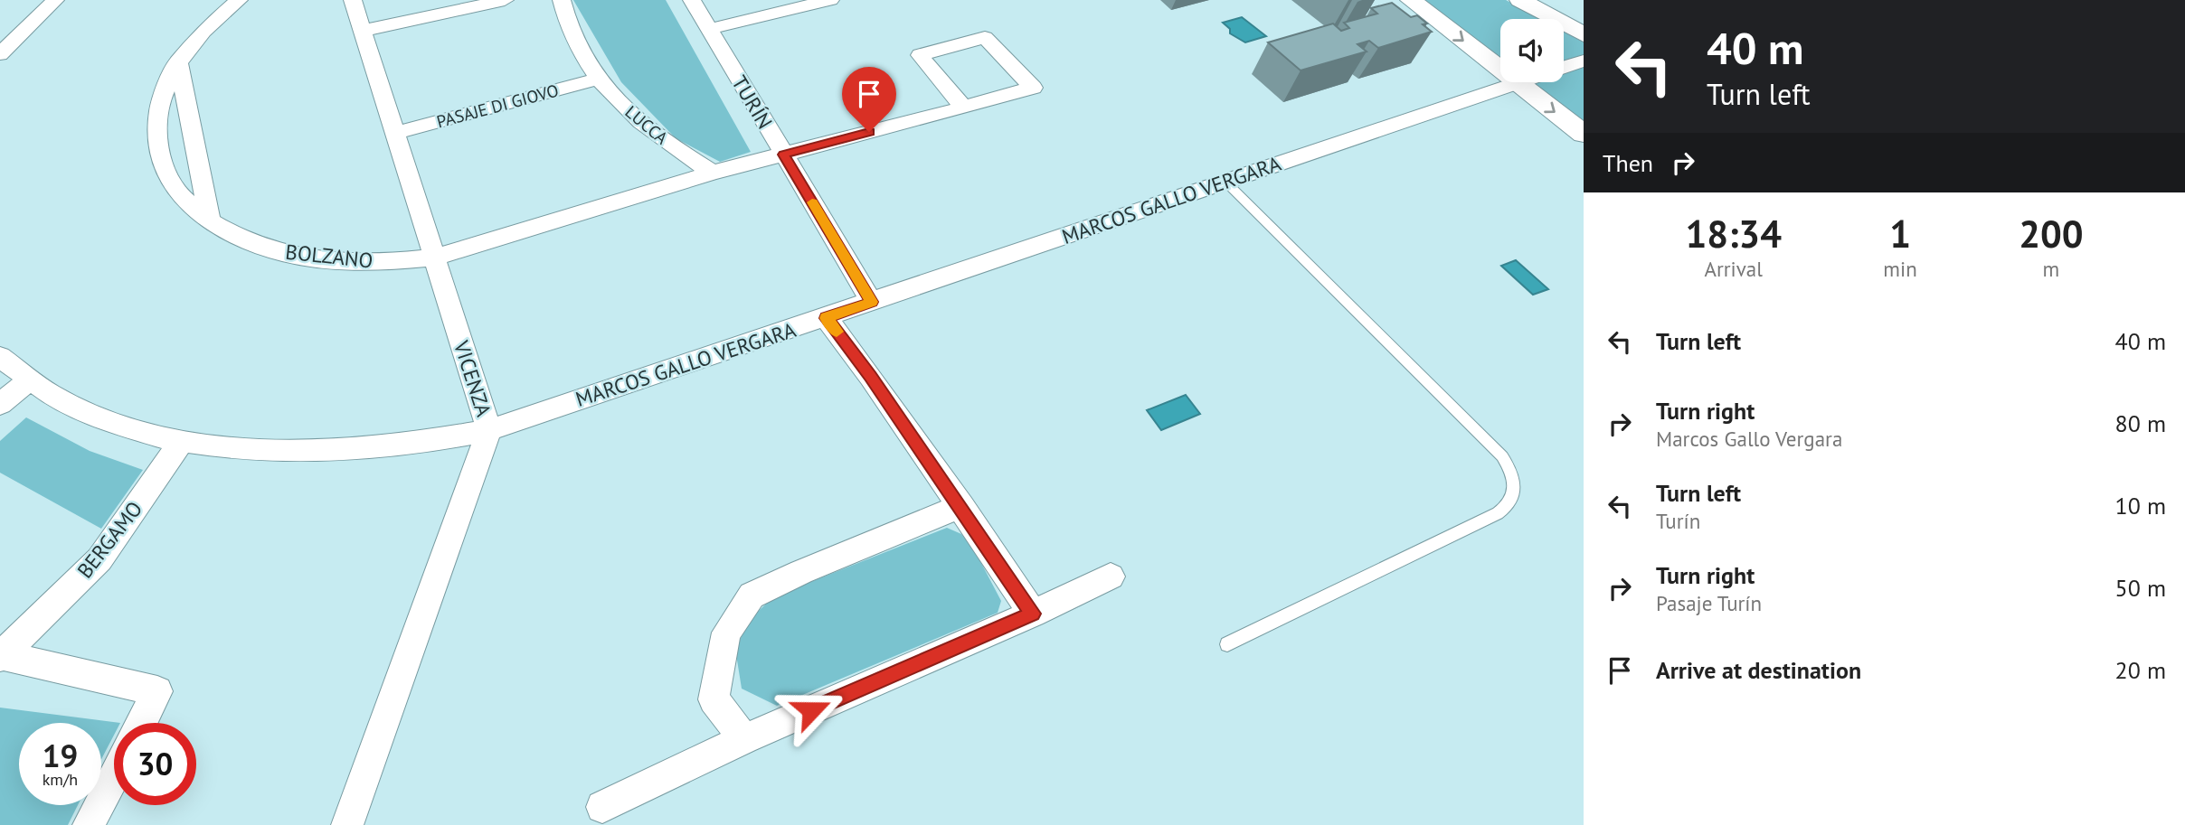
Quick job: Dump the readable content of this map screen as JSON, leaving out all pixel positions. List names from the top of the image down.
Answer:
{
  "streets": {
    "street": [
      "TURÍN",
      "PASAJE DI GIOVO",
      "LUCCA",
      "MARCOS GALLO VERGARA",
      "BOLZANO",
      "VICENZA",
      "BERGAMO"
    ]
  },
  "crossings": [
    ["TURÍN", "MARCOS GALLO VERGARA"],
    ["PASAJE DI GIOVO", "LUCCA"],
    ["PASAJE DI GIOVO", "VICENZA"],
    ["LUCCA", "BOLZANO"],
    ["MARCOS GALLO VERGARA", "VICENZA"],
    ["MARCOS GALLO VERGARA", "BERGAMO"],
    ["BOLZANO", "VICENZA"]
  ],
  "page": {
    "turn": ["40 m", "Turn left"],
    "then": "Then",
    "eta": [
      "18:34",
      "Arrival",
      "1",
      "min",
      "200",
      "m"
    ],
    "list": [
      {
        "name": "Turn left",
        "value": "40 m"
      },
      {
        "name": "Turn right",
        "note": "Marcos Gallo Vergara",
        "value": "80 m"
      },
      {
        "name": "Turn left",
        "note": "Turín",
        "value": "10 m"
      },
      {
        "name": "Turn right",
        "note": "Pasaje Turín",
        "value": "50 m"
      },
      {
        "name": "Arrive at destination",
        "value": "20 m"
      }
    ],
    "speed": "19 km/h",
    "limit": "30"
  }
}
